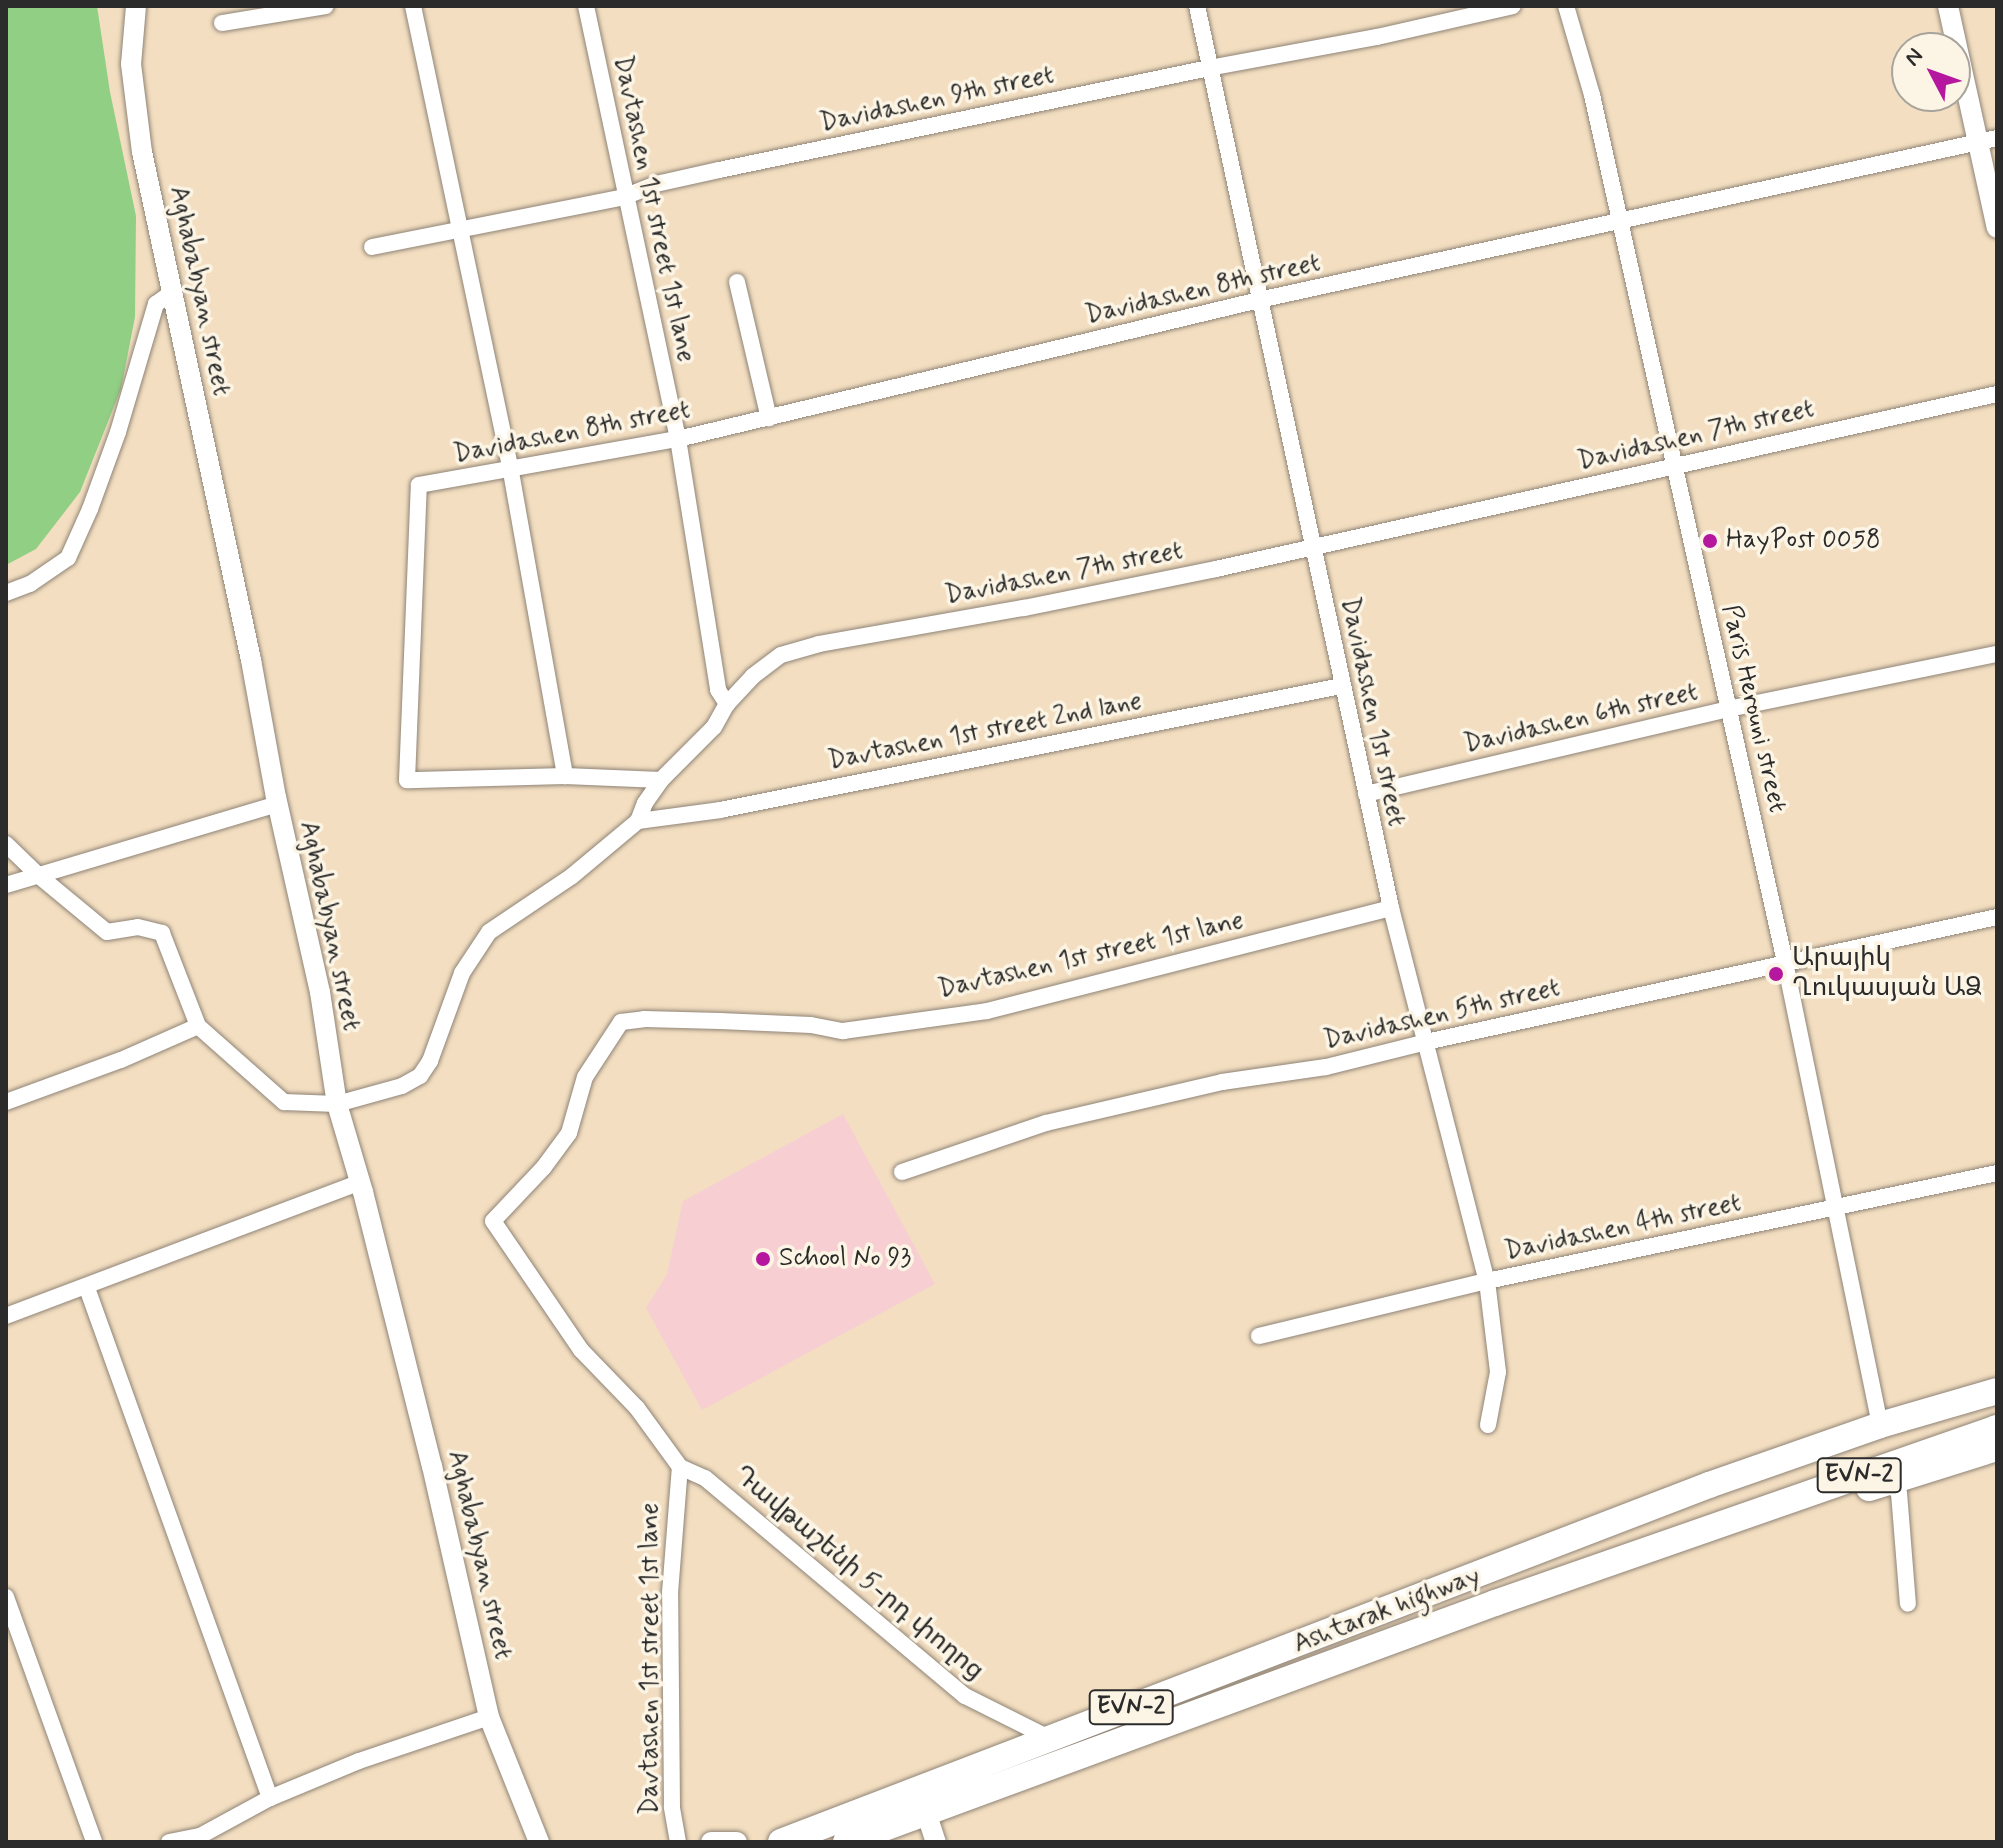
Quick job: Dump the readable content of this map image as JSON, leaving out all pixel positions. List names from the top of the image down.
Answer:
{
  "streets": {
    "main road": ["EVN-2", "Ashtarak highway"],
    "street": [
      "Davidashen 9th street",
      "Davtashen 1st street 1st lane",
      "Davidashen 8th street",
      "Aghababyan street",
      "Davidashen 7th street",
      "Paris Herouni street",
      "Davidashen 1st street",
      "Davidashen 6th street",
      "Davtashen 1st street 2nd lane",
      "Davidashen 5th street",
      "Davidashen 4th street",
      "Դավթաշենի 5-րդ փողոց"
    ]
  },
  "crossings": [
    ["Davidashen 9th street", "Davtashen 1st street 1st lane"],
    ["Davidashen 9th street", "Davidashen 1st street"],
    ["Davtashen 1st street 1st lane", "Davidashen 8th street"],
    ["Davtashen 1st street 1st lane", "Davidashen 7th street"],
    ["Davtashen 1st street 1st lane", "Davidashen 1st street"],
    ["Davtashen 1st street 1st lane", "Դավթաշենի 5-րդ փողոց"],
    ["Davidashen 8th street", "Paris Herouni street"],
    ["Davidashen 8th street", "Davidashen 1st street"],
    ["Aghababyan street", "Davidashen 7th street"],
    ["Davidashen 7th street", "Paris Herouni street"],
    ["Davidashen 7th street", "Davidashen 1st street"],
    ["Davidashen 7th street", "Davtashen 1st street 2nd lane"],
    ["Paris Herouni street", "Davidashen 6th street"],
    ["Paris Herouni street", "Davidashen 5th street"],
    ["Paris Herouni street", "Davidashen 4th street"],
    ["Paris Herouni street", "Ashtarak highway"],
    ["Davidashen 1st street", "Davidashen 6th street"],
    ["Davidashen 1st street", "Davtashen 1st street 2nd lane"],
    ["Davidashen 1st street", "Davidashen 5th street"],
    ["Davidashen 1st street", "Davidashen 4th street"],
    ["Դավթաշենի 5-րդ փողոց", "Ashtarak highway"]
  ],
  "places": ["HayPost 0058", "Արայիկ Ղուկասյան ԱՁ", "School No 93"],
  "north": "top left"
}
